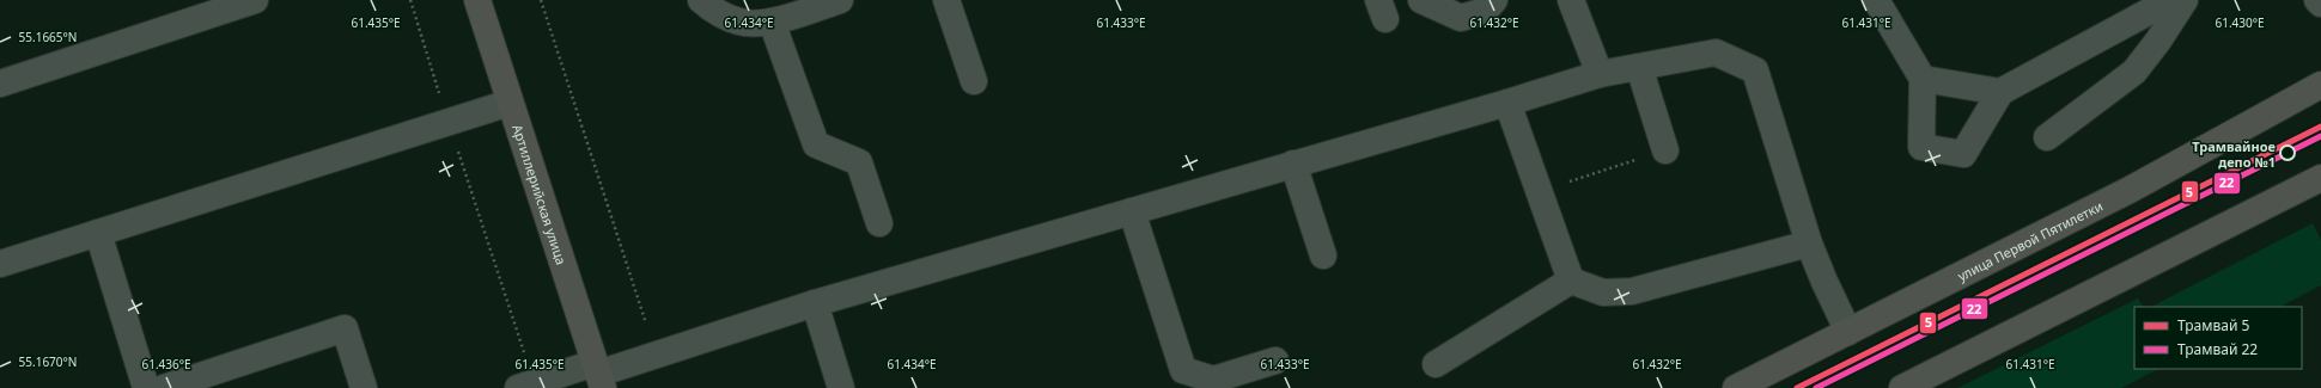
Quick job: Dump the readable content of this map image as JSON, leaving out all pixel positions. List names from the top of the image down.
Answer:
{
  "streets": {
    "main road": ["Артиллерийская улица", "улица Первой Пятилетки"]
  },
  "places": ["Трамвайное депо №1"],
  "lines": ["tram line 5", "tram line 22"],
  "legend": ["Трамвай 5", "Трамвай 22"],
  "coordinates": [
    "61.435°E",
    "61.434°E",
    "61.433°E",
    "61.432°E",
    "61.431°E",
    "61.430°E",
    "55.1665°N",
    "55.1670°N",
    "61.436°E"
  ]
}
